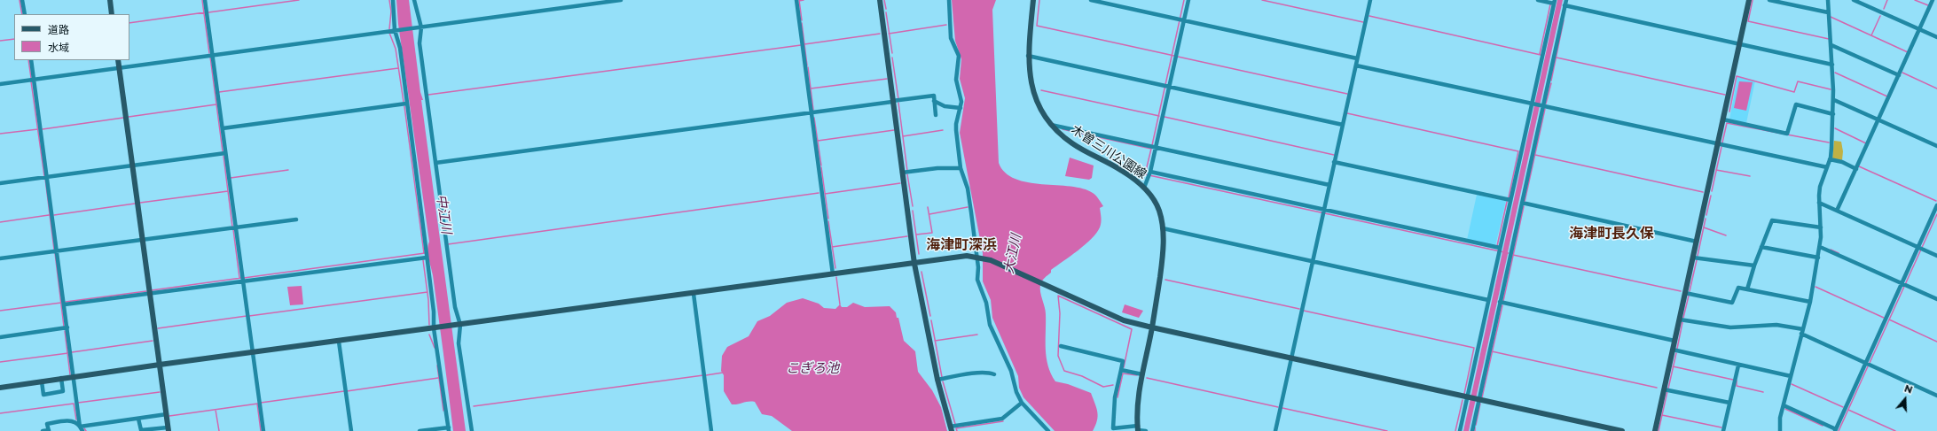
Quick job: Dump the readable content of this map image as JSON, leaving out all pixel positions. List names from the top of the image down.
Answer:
{
  "streets": {
    "street": ["木曽三川公園線"]
  },
  "districts": ["海津町長久保", "海津町深浜"],
  "water": ["中江川", "大江川", "こぎろ池"],
  "legend": ["道路", "水域"],
  "north": "top"
}
